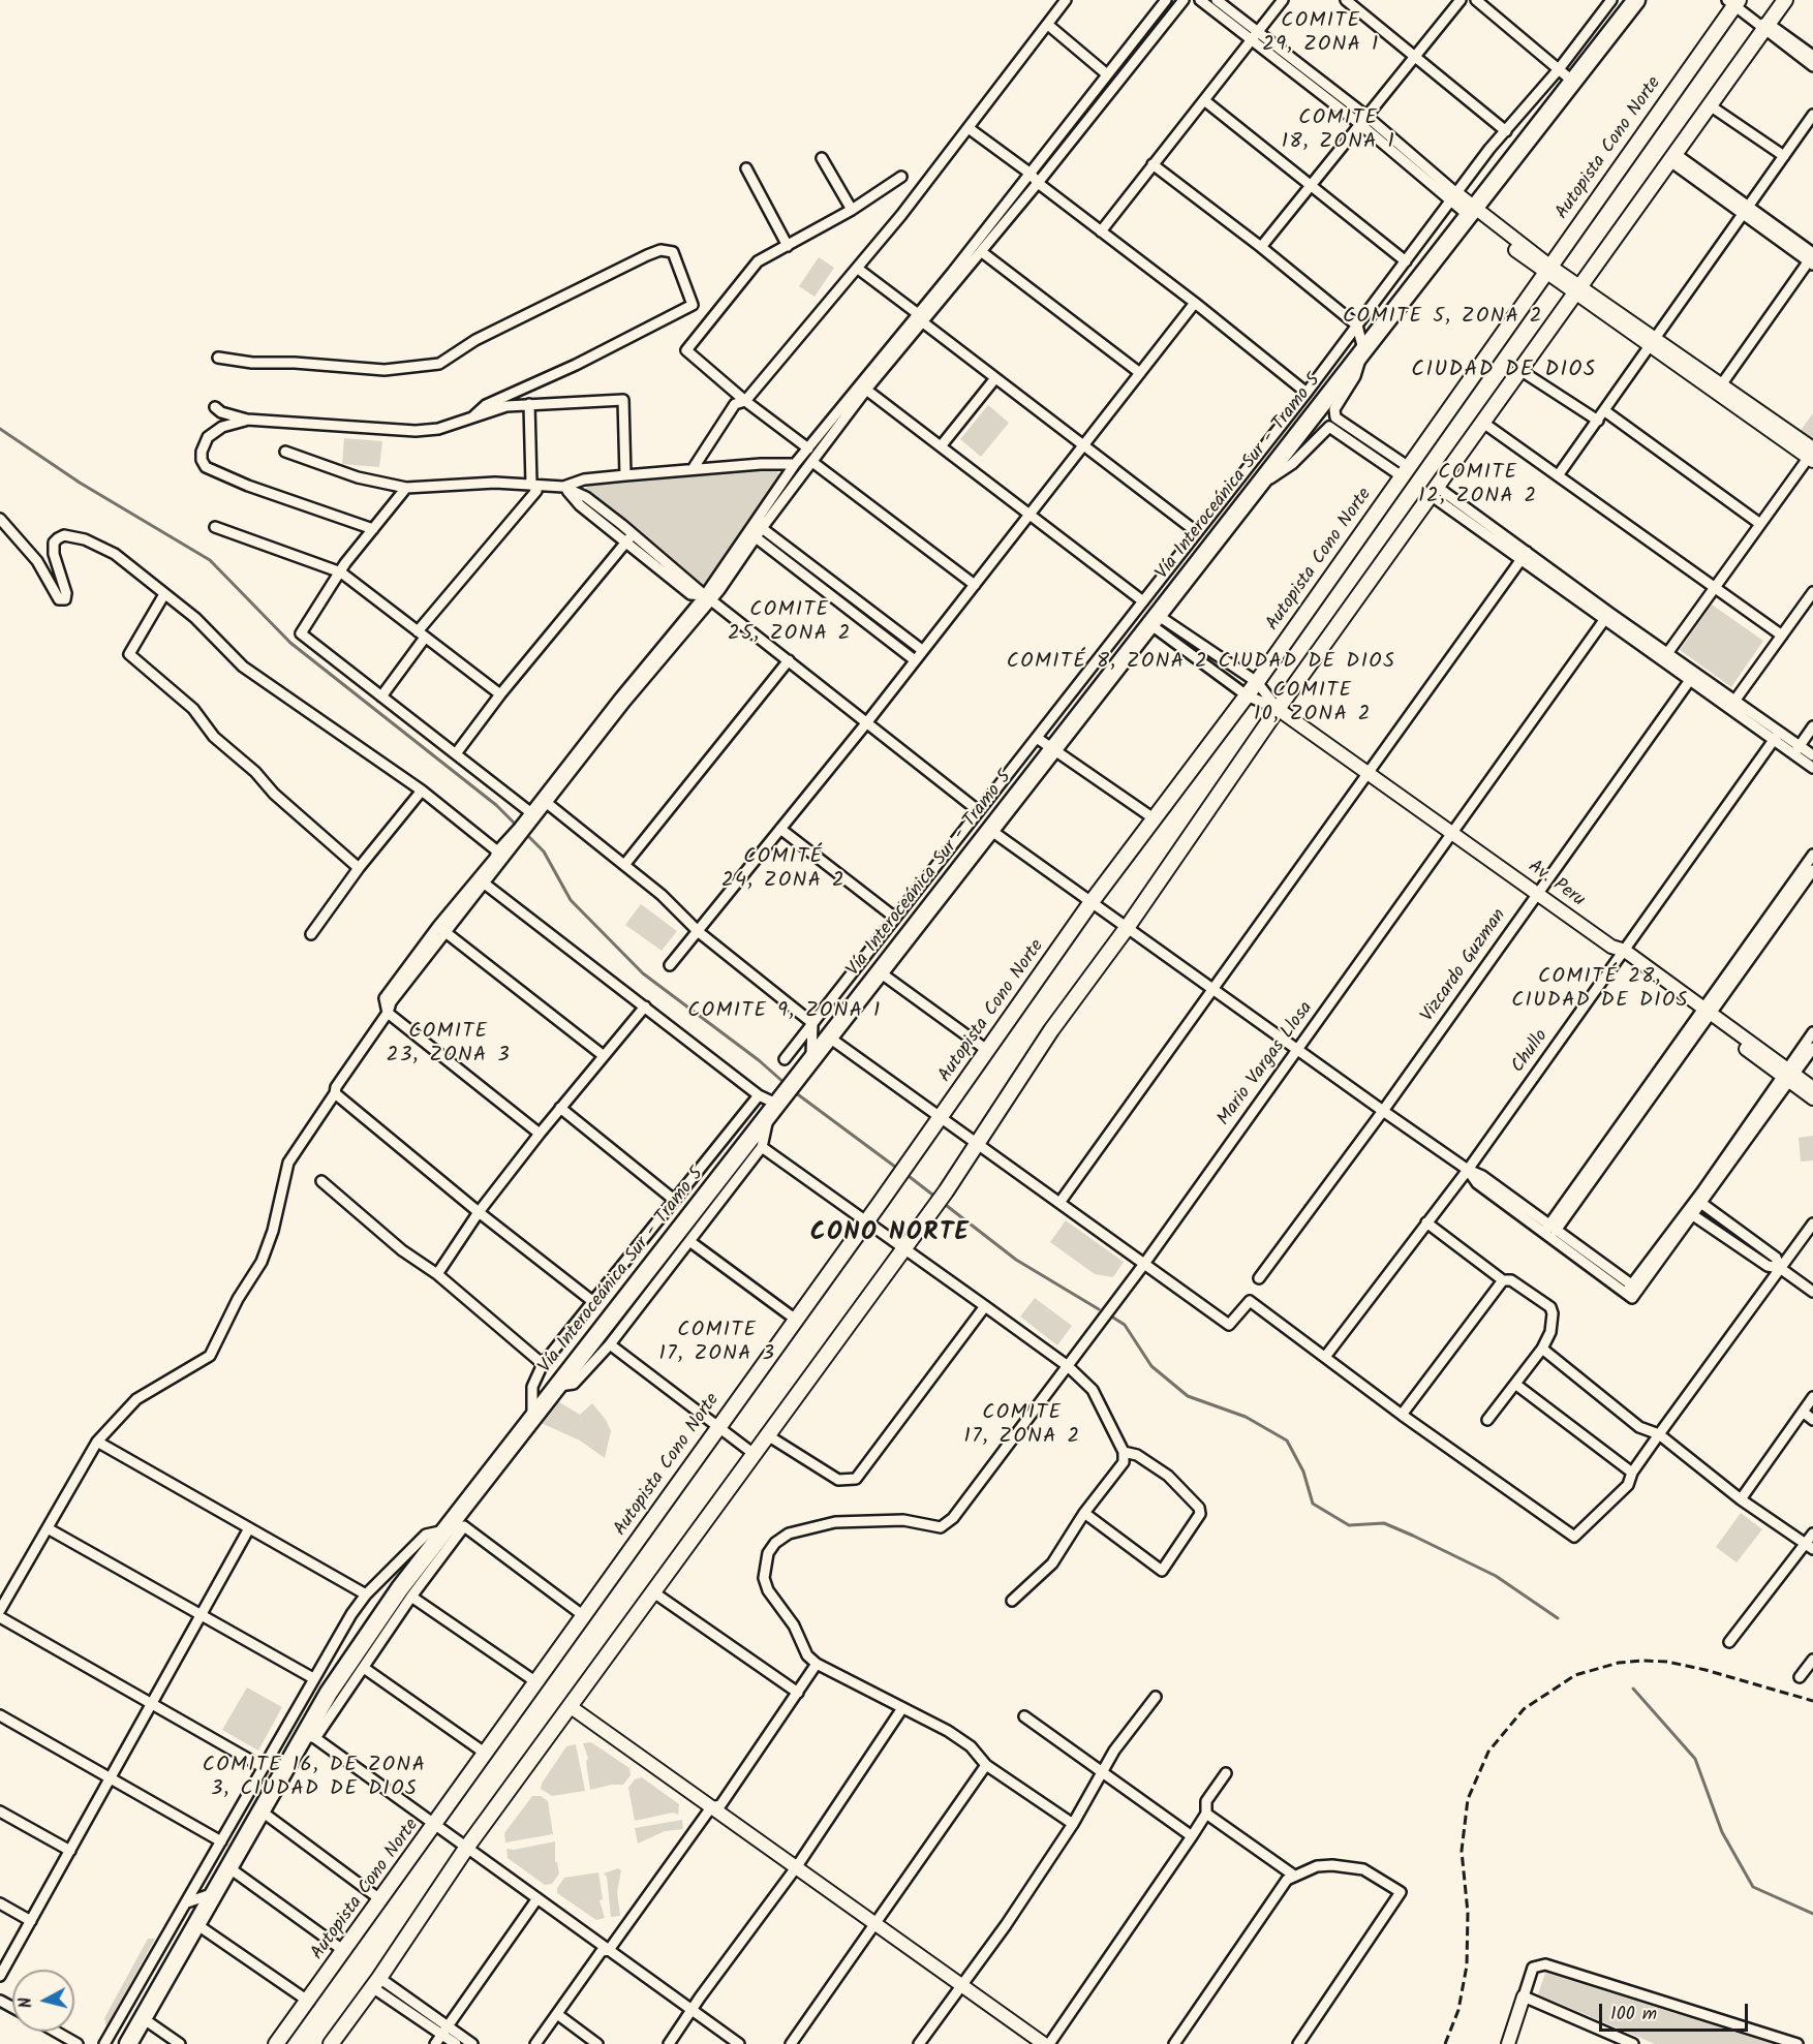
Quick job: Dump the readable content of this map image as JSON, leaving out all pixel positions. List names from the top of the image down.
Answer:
{
  "streets": {
    "highway": ["Vía Interoceánica Sur - Tramo 5"],
    "main road": ["Autopista Cono Norte"],
    "street": [
      "Av. Peru",
      "Vizcardo Guzman",
      "Chullo",
      "Mario Vargas Llosa"
    ]
  },
  "crossings": [
    ["Av. Peru", "Vizcardo Guzman"],
    ["Av. Peru", "Chullo"],
    ["Av. Peru", "Mario Vargas Llosa"]
  ],
  "districts": [
    "COMITE 29, ZONA 1",
    "COMITE 18, ZONA 1",
    "COMITE 5, ZONA 2",
    "CIUDAD DE DIOS",
    "COMITE 12, ZONA 2",
    "COMITE 25, ZONA 2",
    "COMITÉ 8, ZONA 2 CIUDAD DE DIOS",
    "COMITE 10, ZONA 2",
    "COMITÉ 24, ZONA 2",
    "COMITÉ 28, CIUDAD DE DIOS",
    "COMITE 9, ZONA 1",
    "COMITE 23, ZONA 3",
    "CONO NORTE",
    "COMITE 17, ZONA 3",
    "COMITE 17, ZONA 2",
    "COMITE 16, DE ZONA 3, CIUDAD DE DIOS"
  ],
  "scale_bar": "100 m",
  "north": "left"
}
